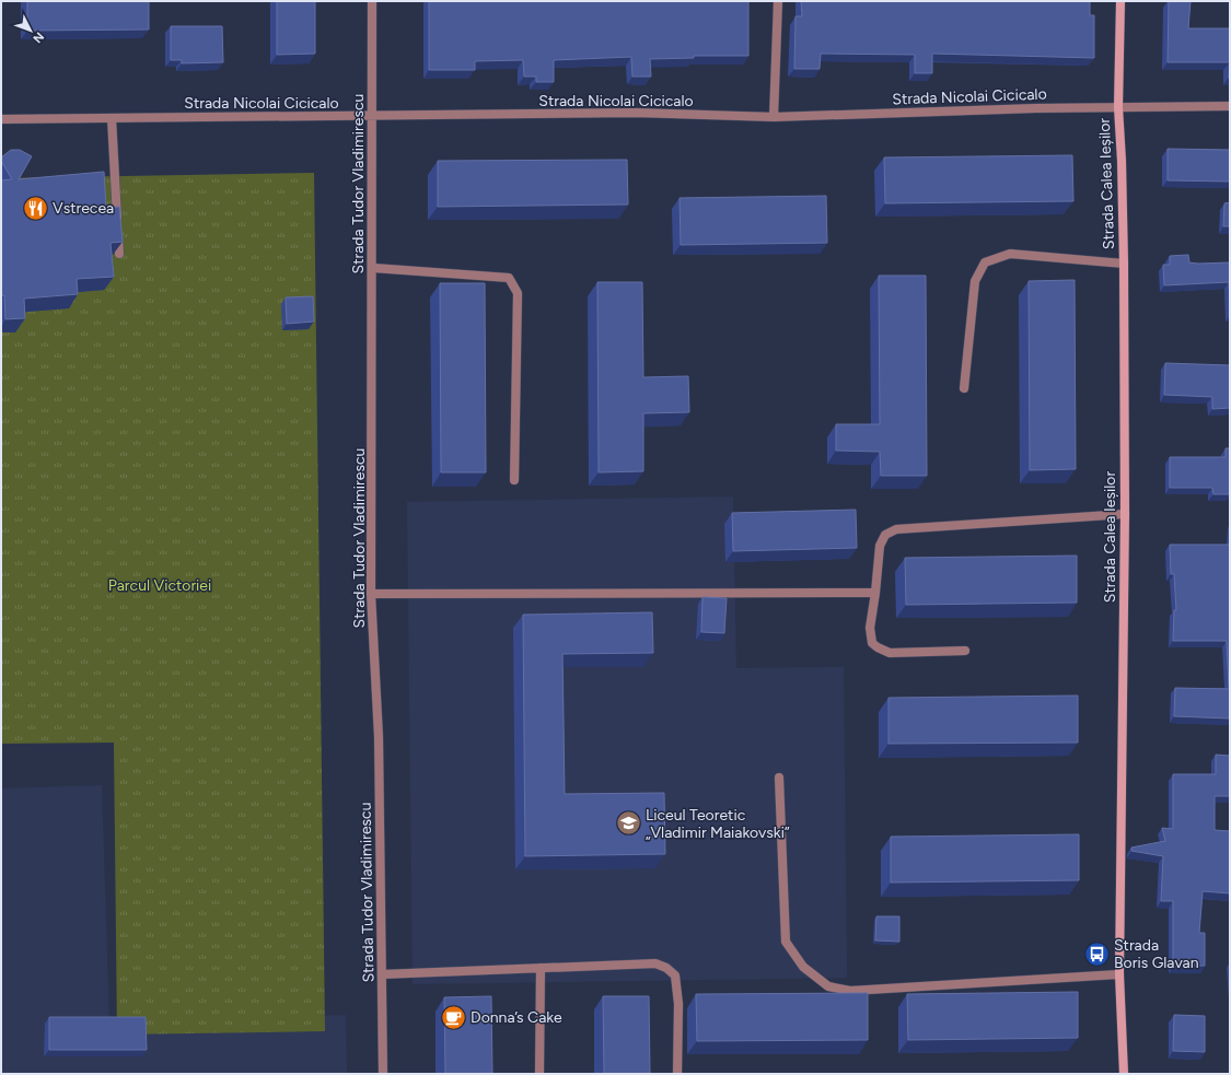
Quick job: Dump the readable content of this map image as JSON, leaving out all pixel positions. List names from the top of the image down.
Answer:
{
  "streets": {
    "street": ["Strada Nicolai Cicicalo", "Strada Tudor Vladimirescu", "Strada Calea Ieșilor"]
  },
  "crossings": [
    ["Strada Nicolai Cicicalo", "Strada Tudor Vladimirescu"],
    ["Strada Nicolai Cicicalo", "Strada Calea Ieșilor"]
  ],
  "parks": ["Parcul Victoriei"],
  "places": {
    "restaurant": ["Vstrecea"],
    "school or university": ["Liceul Teoretic „Vladimir Maiakovski”"],
    "bus stop": ["Strada Boris Glavan"],
    "cafe": ["Donna’s Cake"]
  },
  "north": "bottom right"
}
